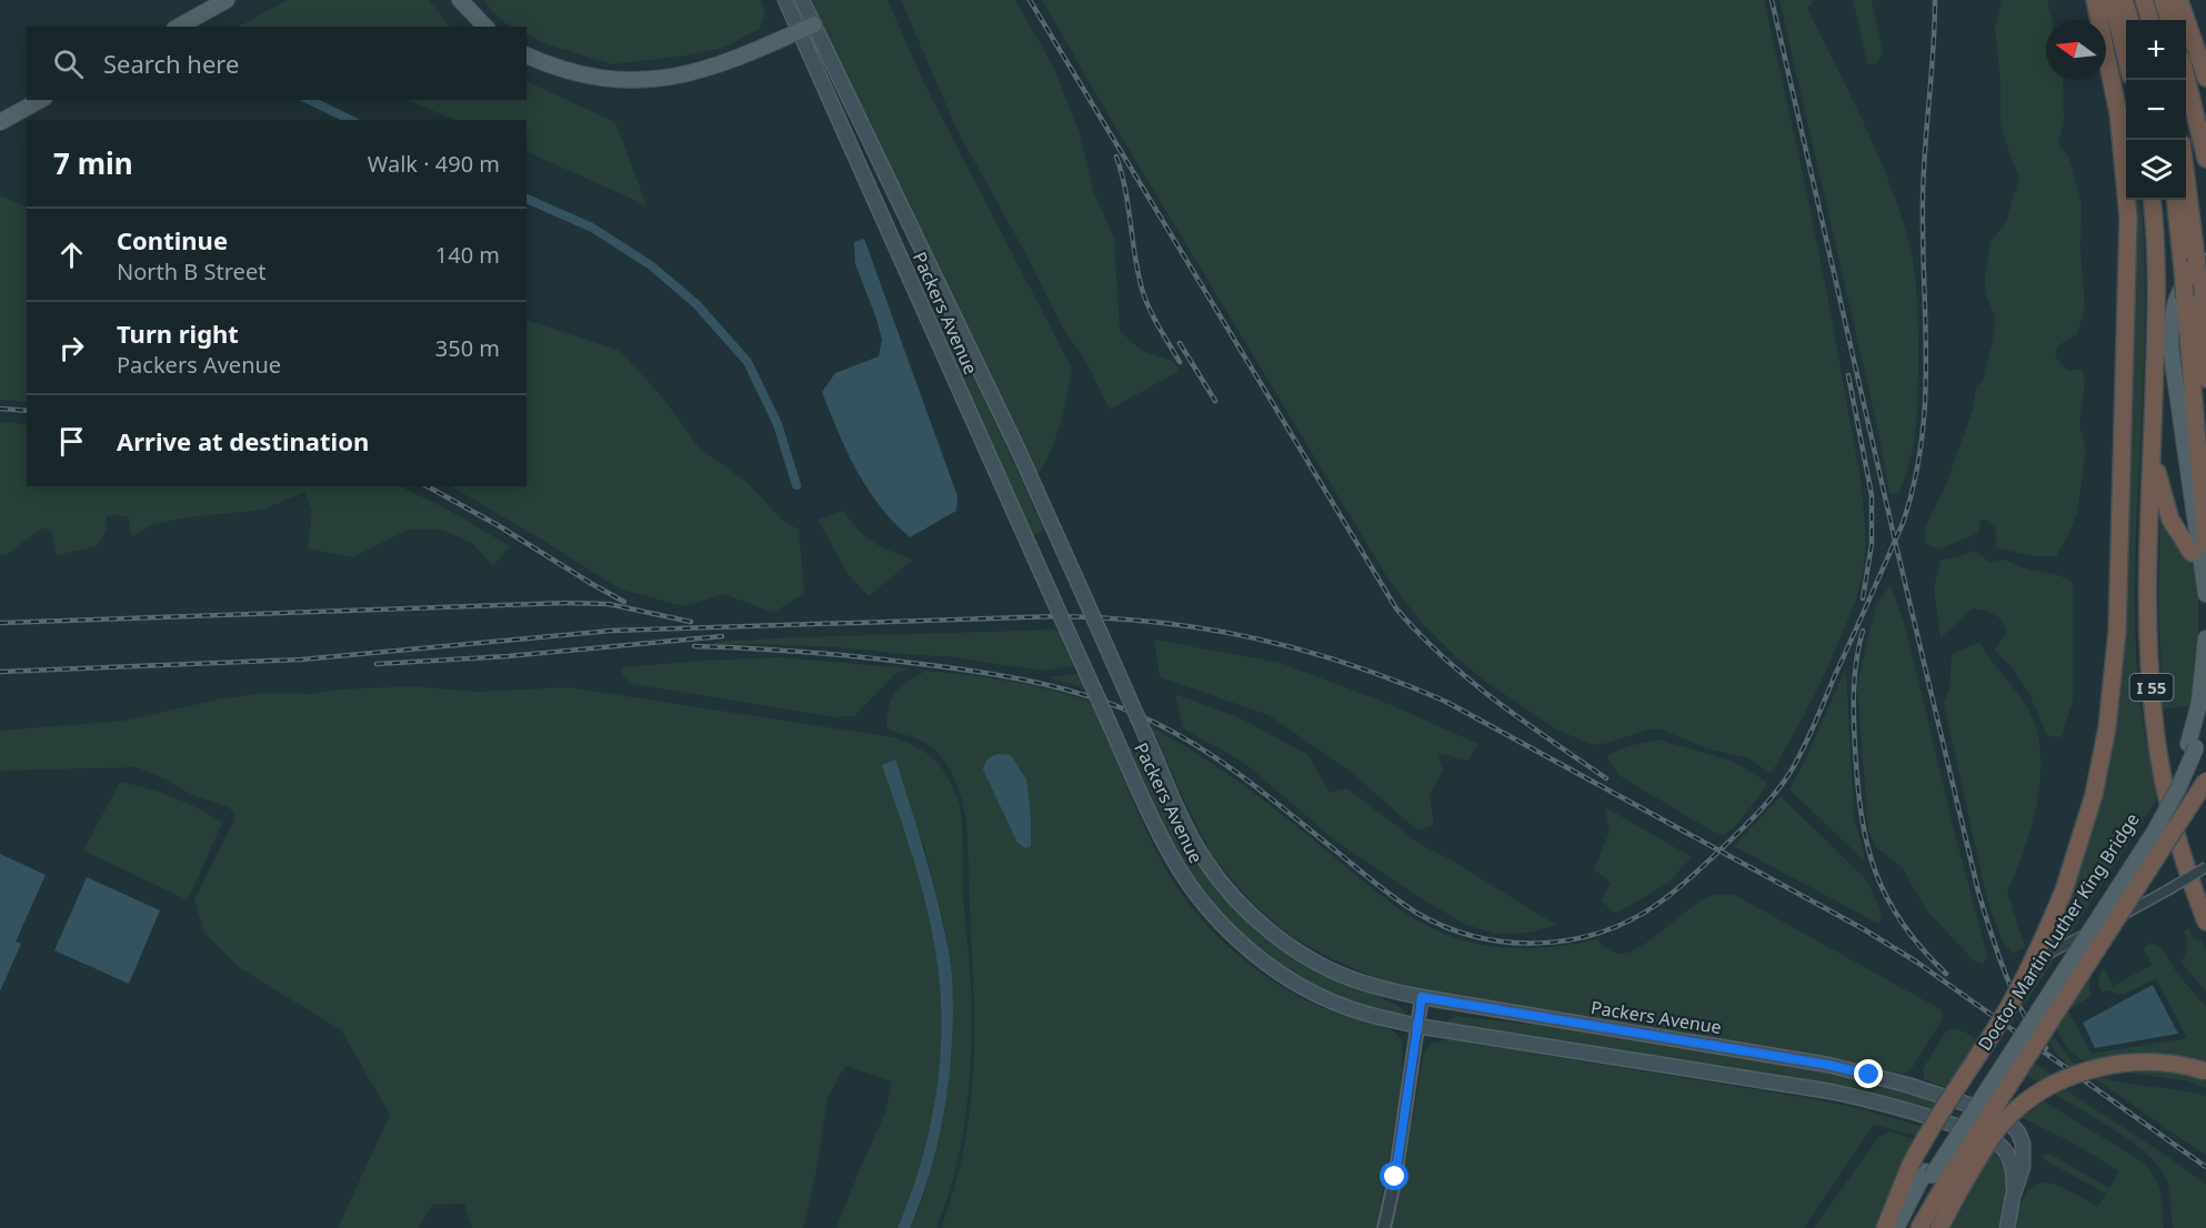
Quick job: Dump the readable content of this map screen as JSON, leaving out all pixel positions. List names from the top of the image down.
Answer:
{
  "streets": {
    "highway": ["I 55"],
    "main road": ["Packers Avenue", "Doctor Martin Luther King Bridge"]
  },
  "north": "left",
  "page": {
    "map_buttons": ["+", "−"],
    "search": "Search here",
    "heading": ["7 min", "Walk · 490 m"],
    "list": [
      ["Continue", "North B Street", "140 m"],
      ["Turn right", "Packers Avenue", "350 m"],
      "Arrive at destination"
    ]
  }
}
